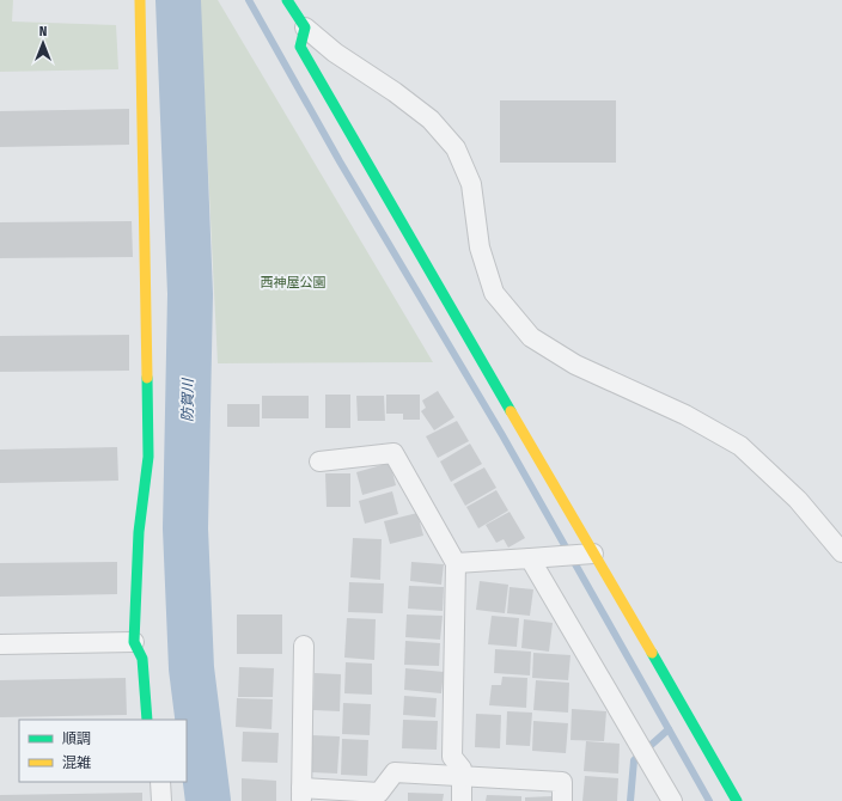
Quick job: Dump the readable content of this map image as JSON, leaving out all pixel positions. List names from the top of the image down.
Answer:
{
  "water": ["防賀川"],
  "parks": ["西神屋公園"],
  "legend": ["順調", "混雑"],
  "north": "top"
}
